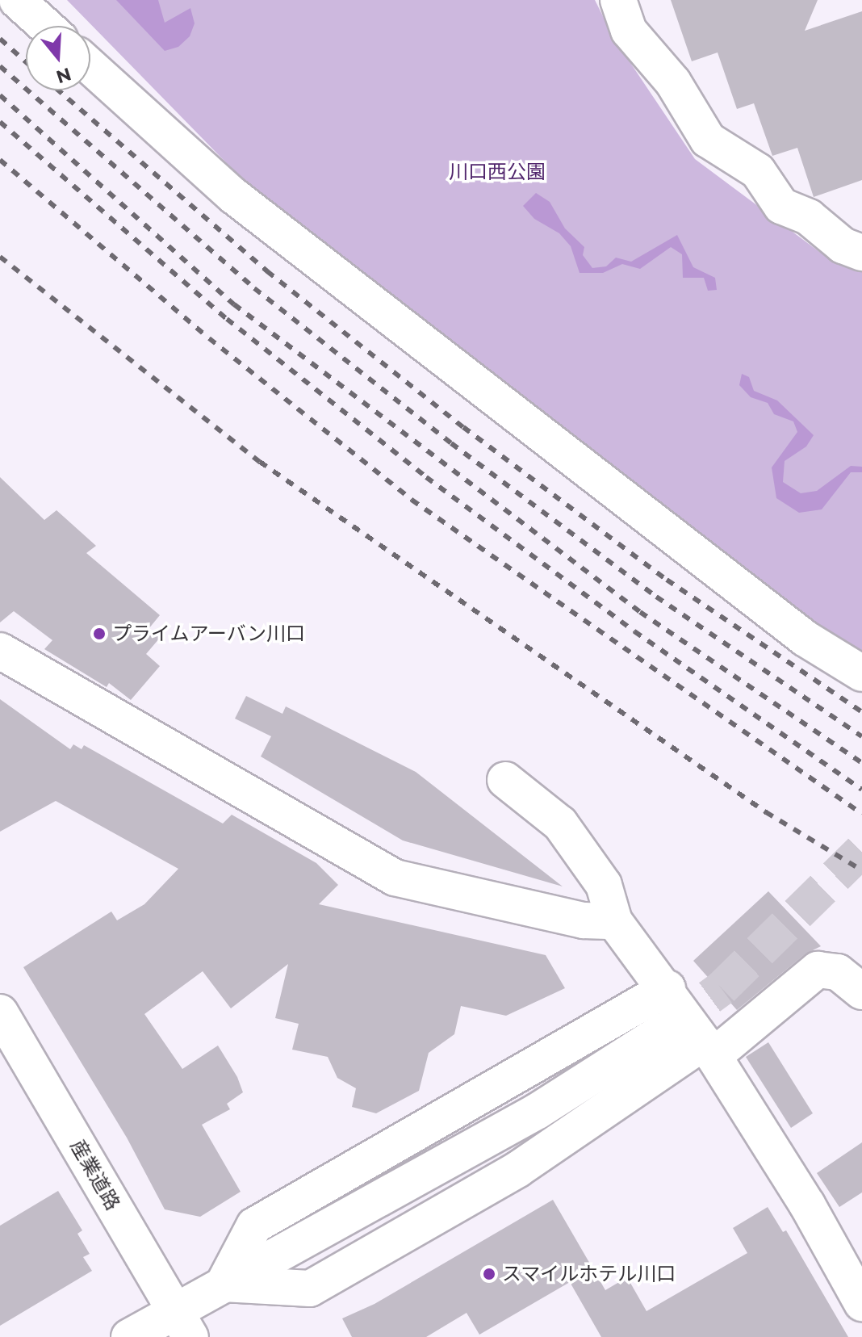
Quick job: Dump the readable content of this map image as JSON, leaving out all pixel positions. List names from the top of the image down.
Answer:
{
  "streets": {
    "street": ["産業道路"]
  },
  "parks": ["川口西公園"],
  "places": ["プライムアーバン川口", "スマイルホテル川口"],
  "north": "bottom"
}
